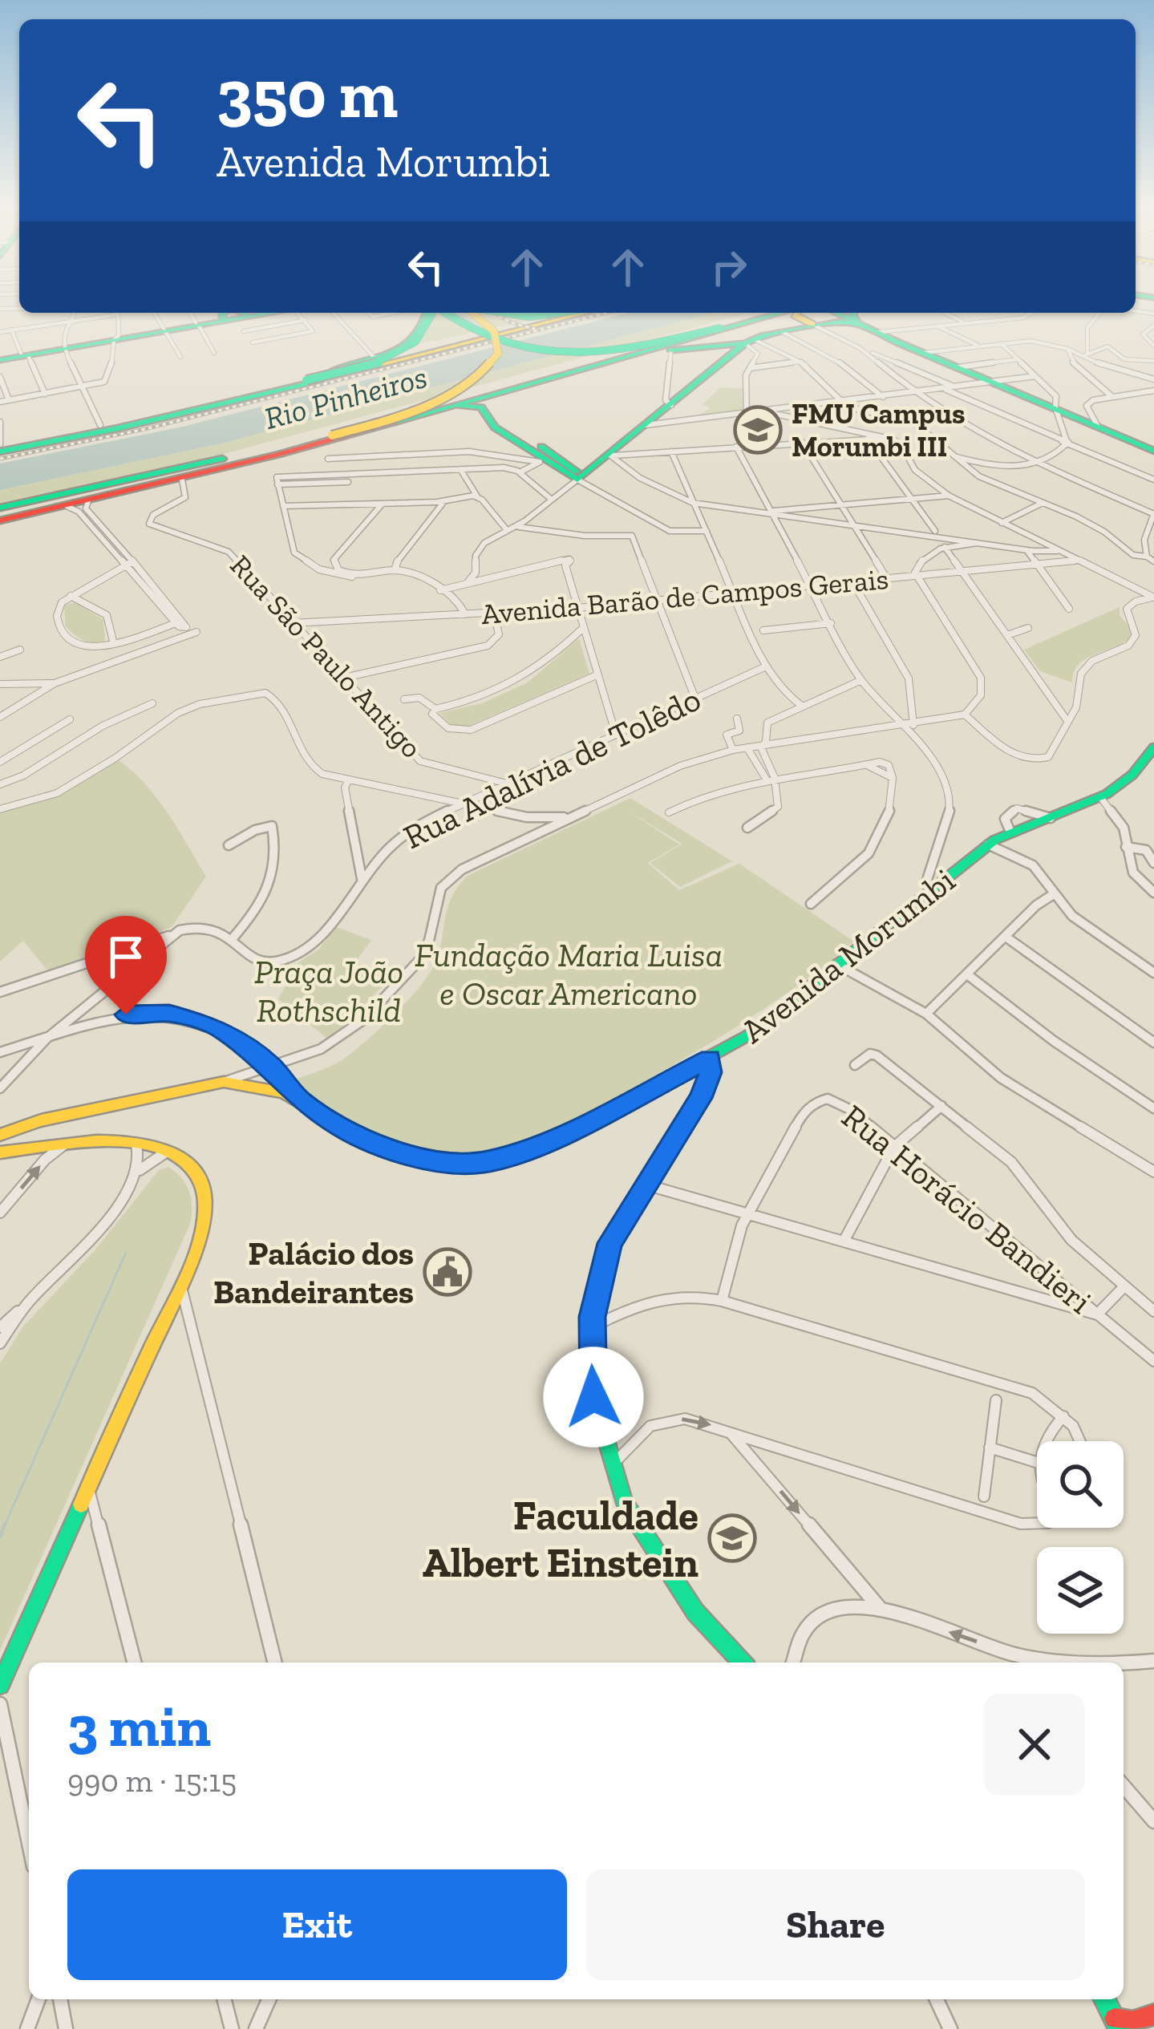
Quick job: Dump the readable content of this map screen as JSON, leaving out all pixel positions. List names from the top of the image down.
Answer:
{
  "streets": {
    "main road": ["Avenida Morumbi"],
    "street": [
      "Avenida Barão de Campos Gerais",
      "Rua São Paulo Antigo",
      "Rua Adalívia de Tolêdo",
      "Rua Horácio Bandieri"
    ]
  },
  "crossings": [
    ["Avenida Barão de Campos Gerais", "Rua São Paulo Antigo"],
    ["Rua São Paulo Antigo", "Rua Adalívia de Tolêdo"]
  ],
  "water": ["Rio Pinheiros"],
  "parks": ["Fundação Maria Luisa e Oscar Americano", "Praça João Rothschild"],
  "places": {
    "school or university": ["FMU Campus Morumbi III", "Faculdade Albert Einstein"],
    "public building": ["Palácio dos Bandeirantes"]
  },
  "page": {
    "turn": ["350 m", "Avenida Morumbi"],
    "heading": ["3 min", "990 m · 15:15"],
    "buttons": ["Exit", "Share"]
  }
}
